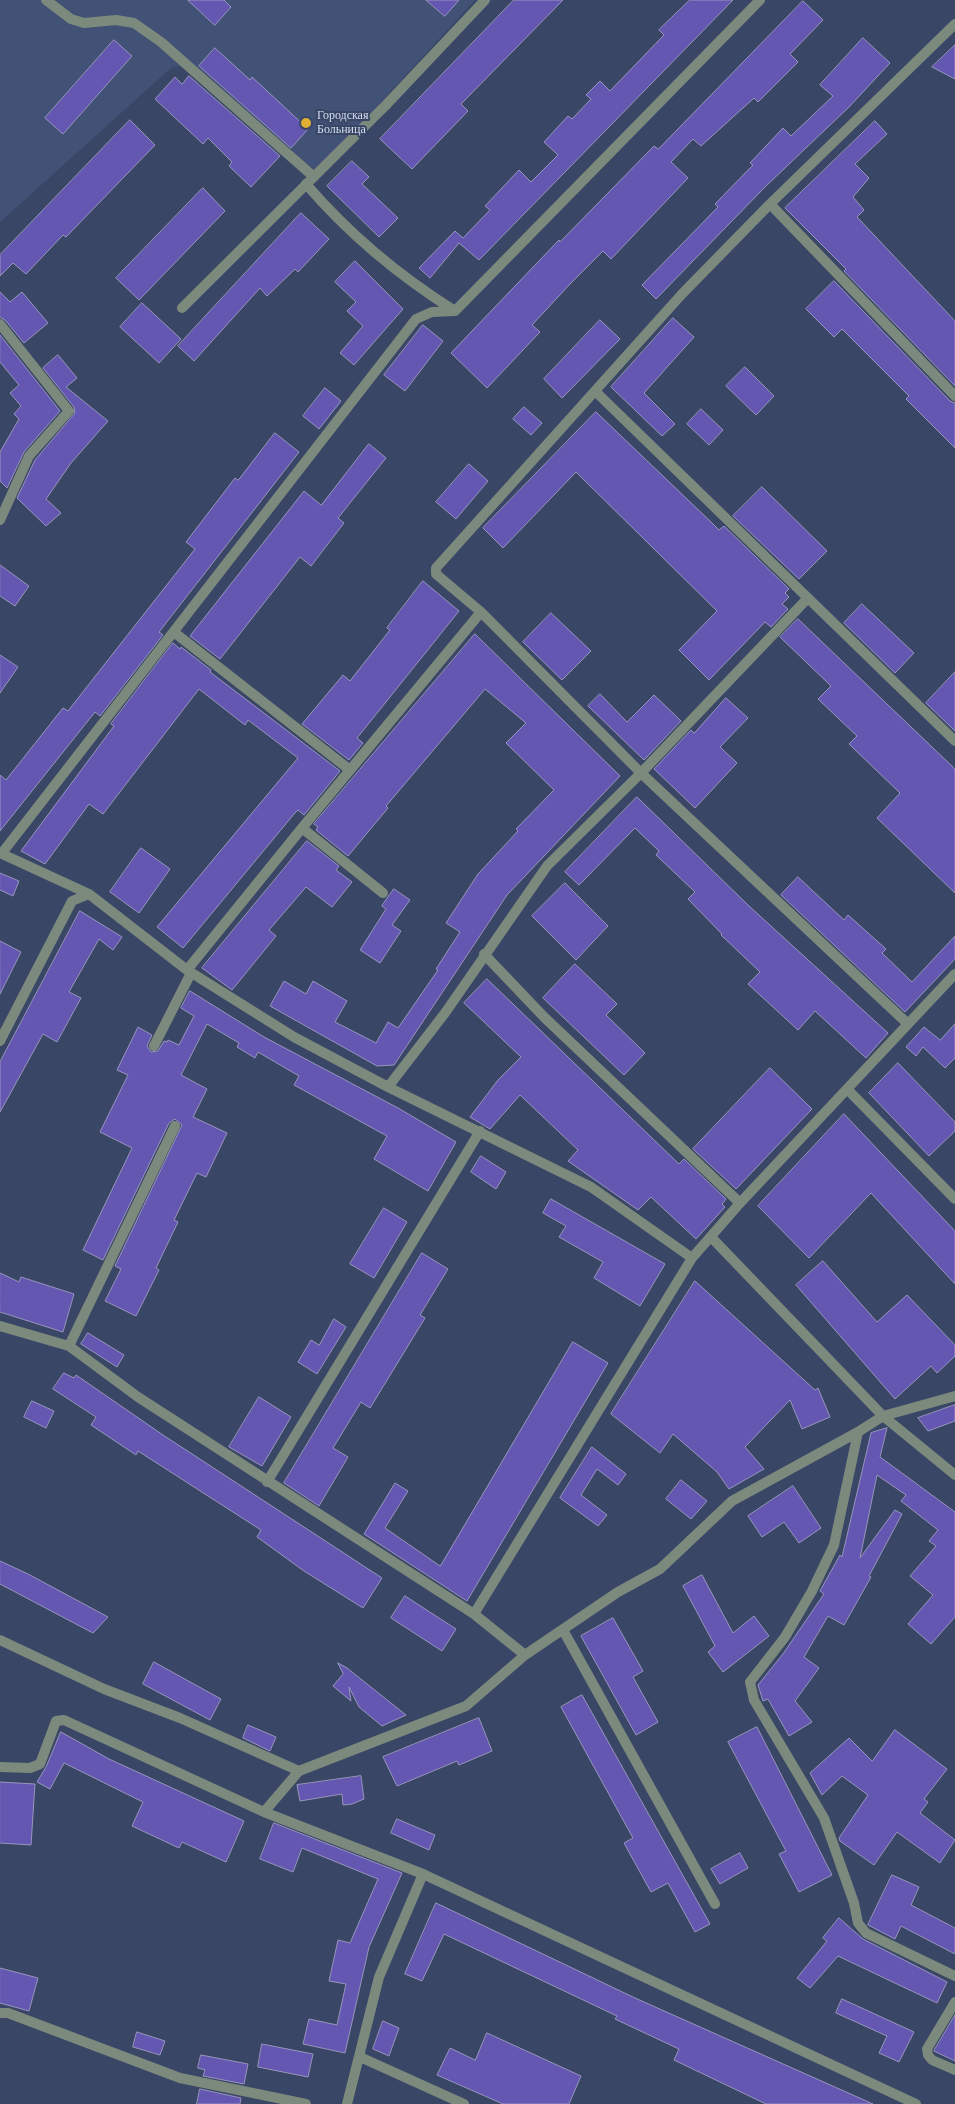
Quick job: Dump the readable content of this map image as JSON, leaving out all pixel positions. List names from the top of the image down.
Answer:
{
  "places": ["Городская Больница"]
}
